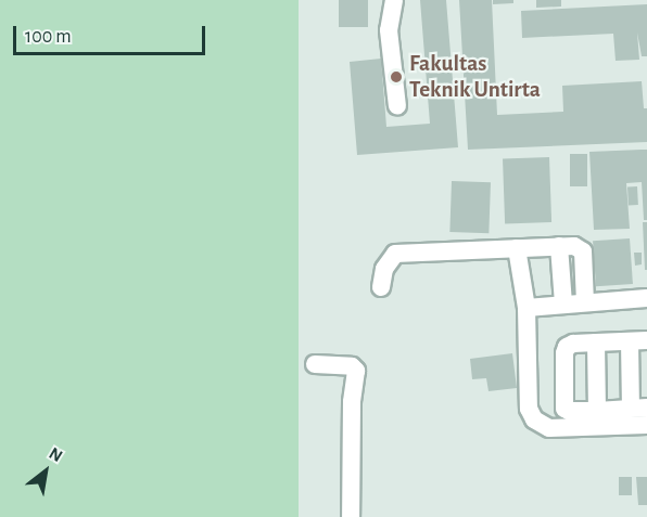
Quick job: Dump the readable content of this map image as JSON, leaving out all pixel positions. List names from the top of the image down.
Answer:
{
  "places": ["Fakultas Teknik Untirta"],
  "scale_bar": "100 m",
  "north": "top right"
}
